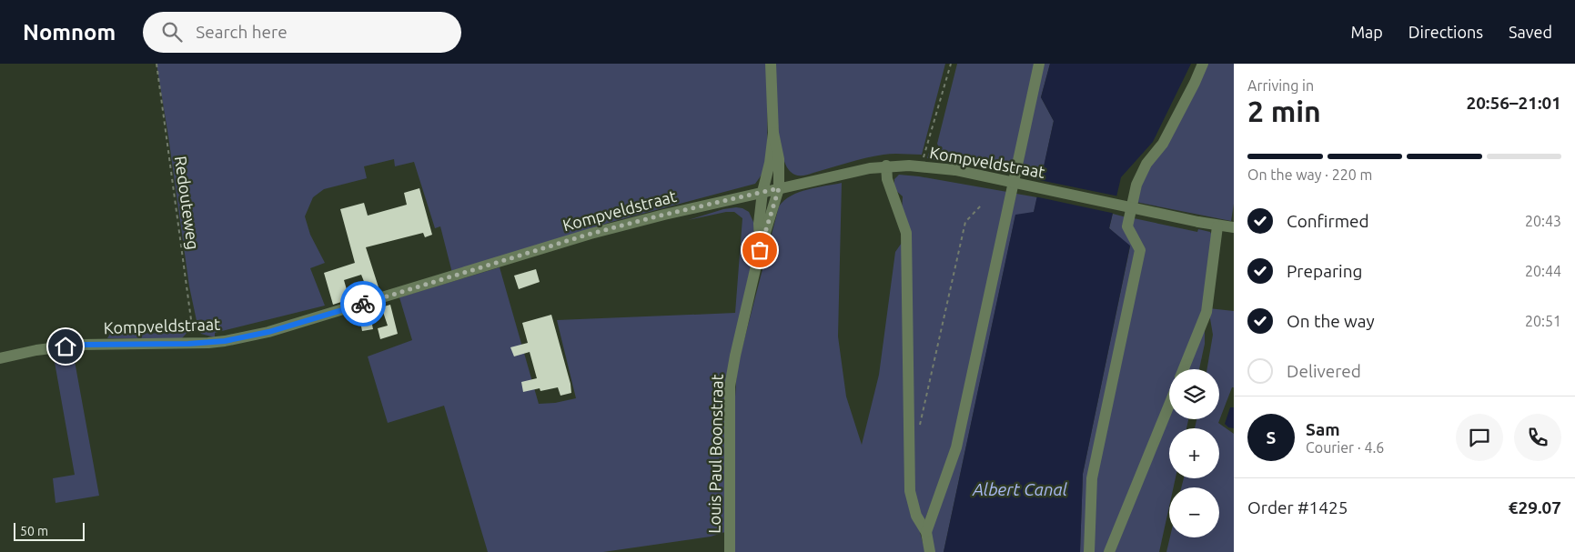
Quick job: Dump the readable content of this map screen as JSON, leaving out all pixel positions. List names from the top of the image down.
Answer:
{
  "streets": {
    "street": ["Kompveldstraat", "Louis Paul Boonstraat"],
    "path": ["Redouteweg"]
  },
  "crossings": [
    ["Kompveldstraat", "Redouteweg"],
    ["Kompveldstraat", "Louis Paul Boonstraat"]
  ],
  "water": ["Albert Canal"],
  "scale_bar": "50 m",
  "page": {
    "header": "Nomnom",
    "search": "Search here",
    "nav": ["Map", "Directions", "Saved"],
    "heading": ["2 min", "Arriving in", "20:56–21:01"],
    "panel": [
      "Sam",
      "Courier · 4.6",
      "Order #1425",
      "€29.07"
    ],
    "bar": "On the way · 220 m",
    "list": [
      ["Confirmed", "20:43"],
      ["Preparing", "20:44"],
      ["On the way", "20:51"],
      "Delivered"
    ],
    "map_buttons": ["+", "−"],
    "round": "S",
    "scale": "50 m"
  }
}
